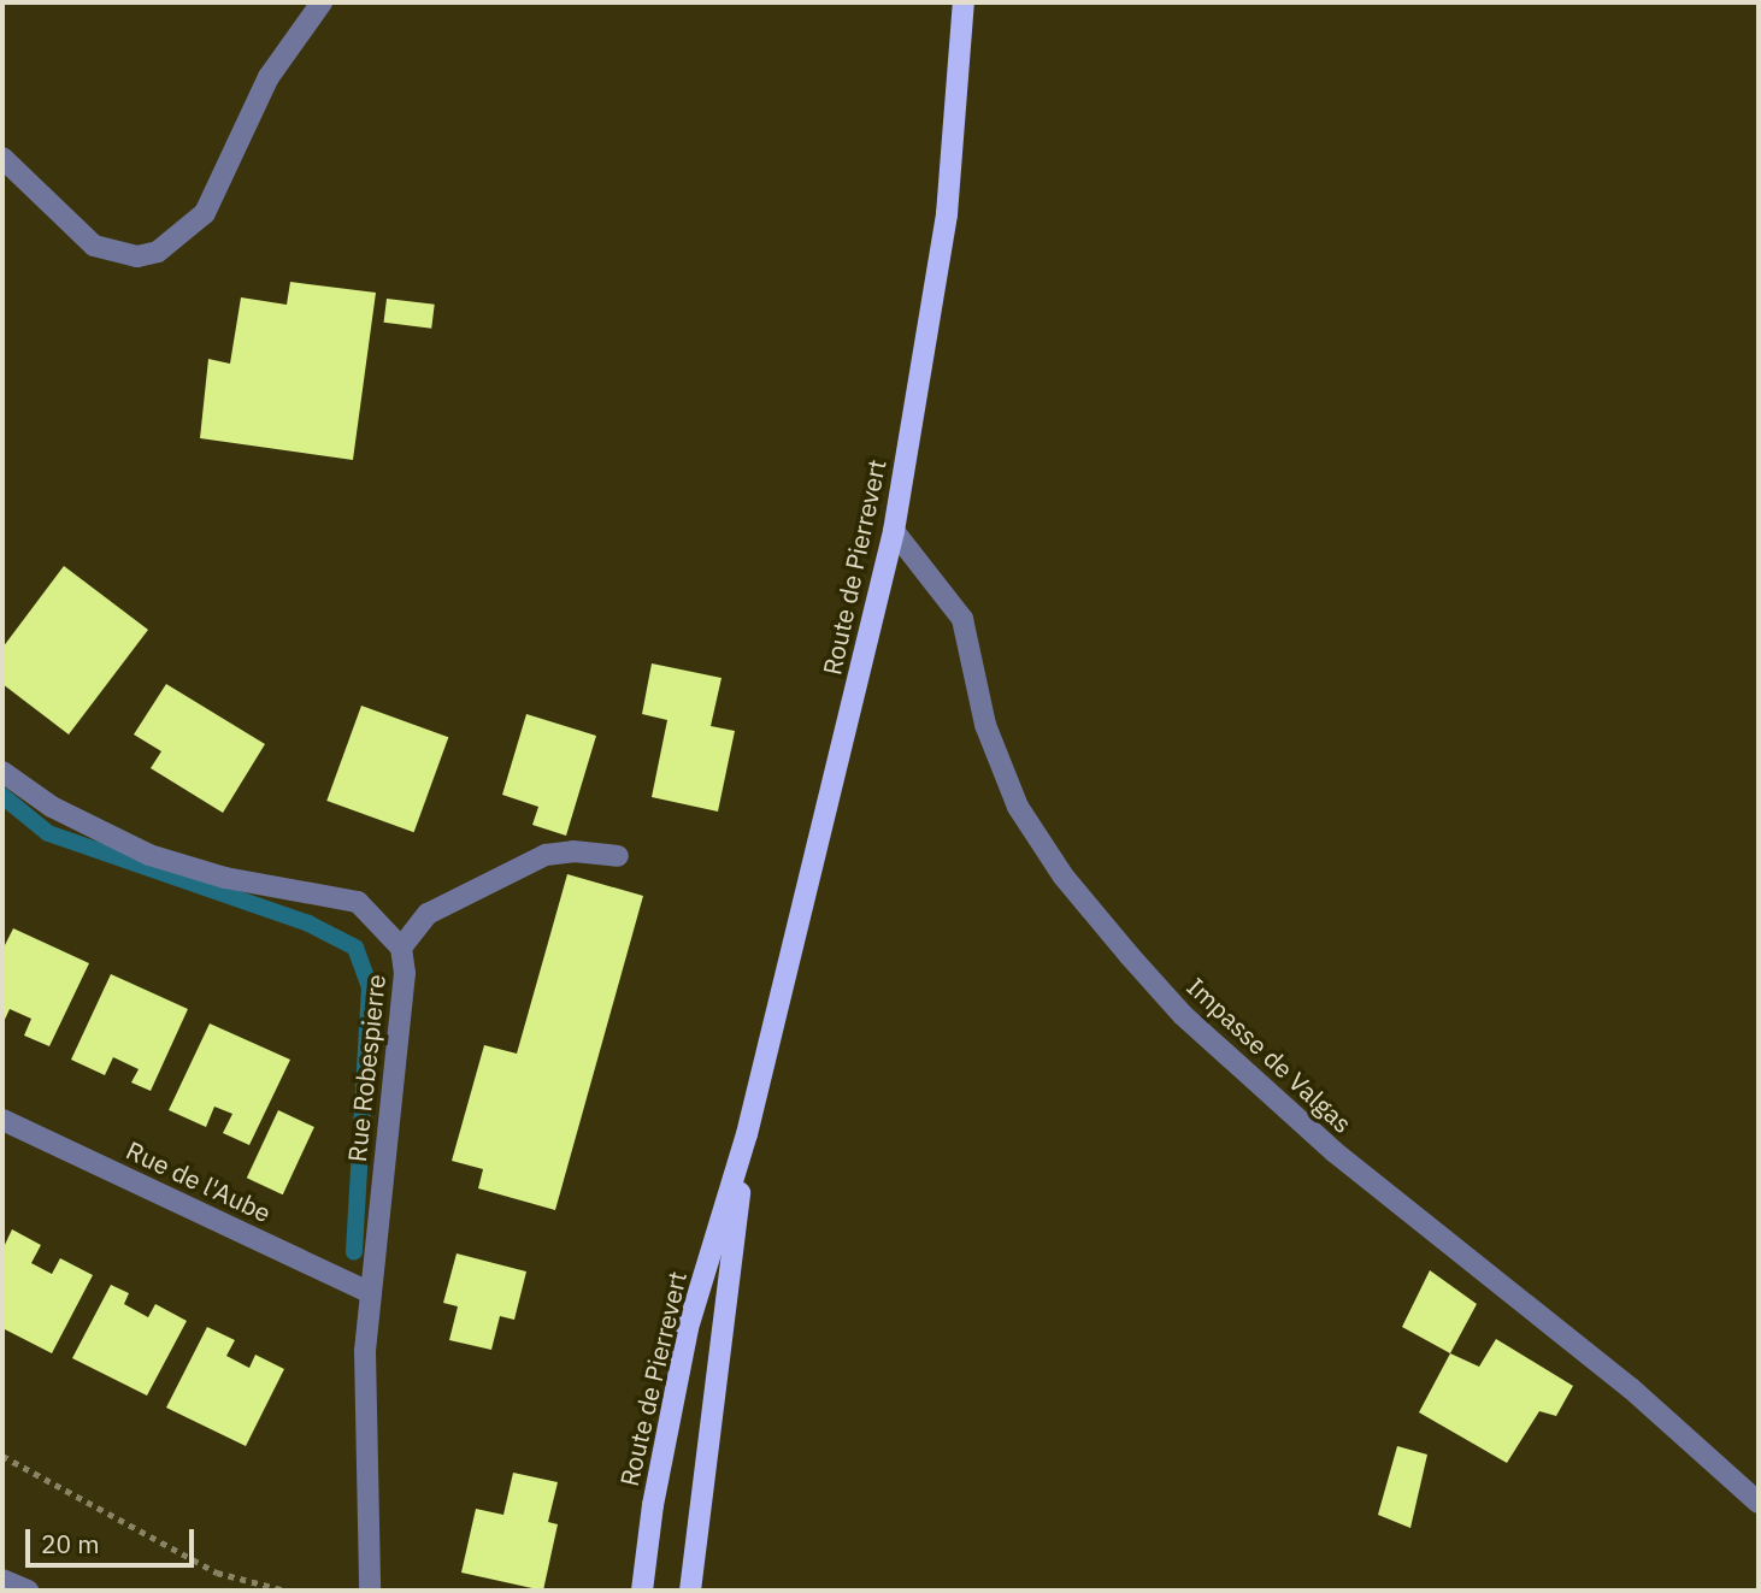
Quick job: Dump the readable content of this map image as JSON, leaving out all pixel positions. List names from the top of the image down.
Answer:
{
  "streets": {
    "main road": ["Route de Pierrevert"],
    "street": ["Impasse de Valgas", "Rue Robespierre", "Rue de l'Aube"]
  },
  "crossings": [
    ["Route de Pierrevert", "Impasse de Valgas"],
    ["Rue Robespierre", "Rue de l'Aube"]
  ],
  "scale_bar": "20 m"
}
